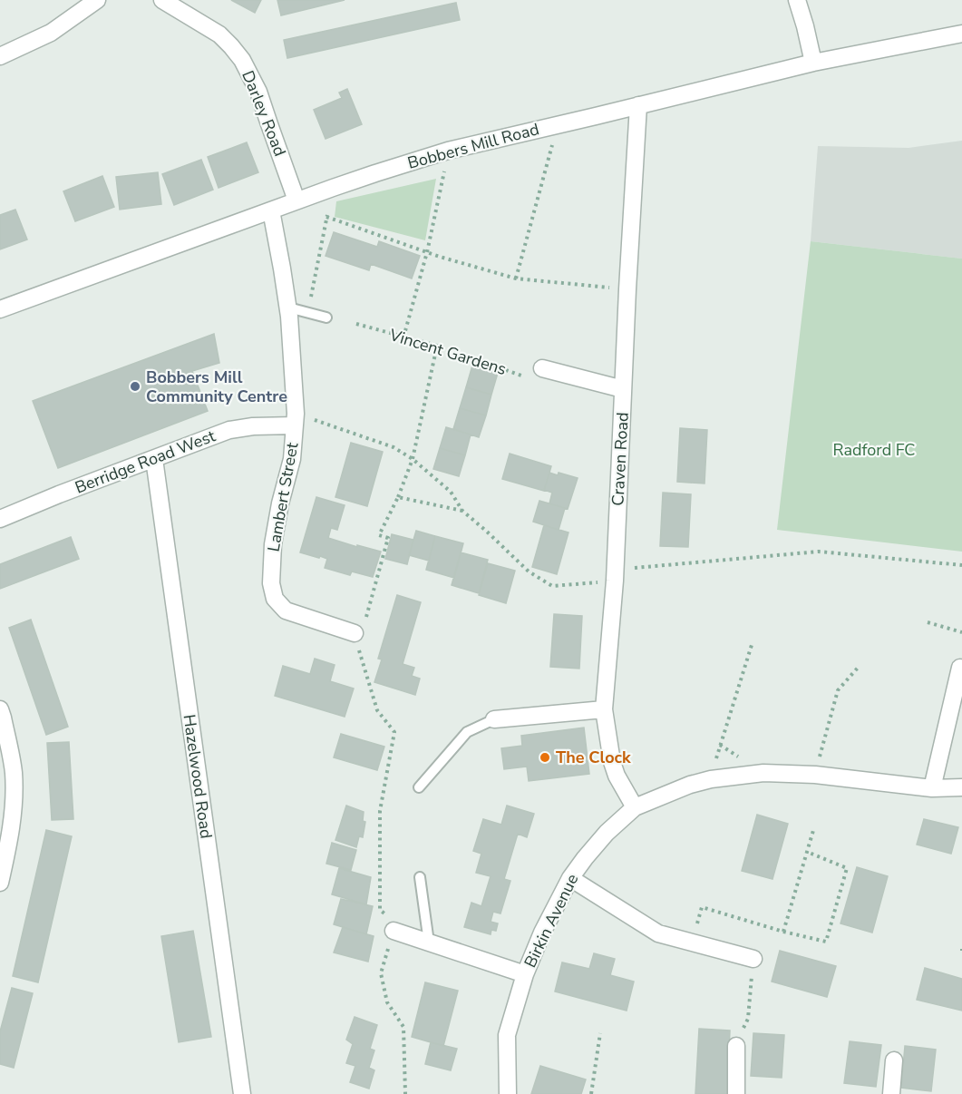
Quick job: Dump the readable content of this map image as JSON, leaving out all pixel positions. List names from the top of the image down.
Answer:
{
  "streets": {
    "street": [
      "Darley Road",
      "Bobbers Mill Road",
      "Craven Road",
      "Berridge Road West",
      "Lambert Street",
      "Hazelwood Road",
      "Birkin Avenue"
    ],
    "path": ["Vincent Gardens"]
  },
  "crossings": [
    ["Darley Road", "Bobbers Mill Road"],
    ["Bobbers Mill Road", "Craven Road"],
    ["Bobbers Mill Road", "Lambert Street"],
    ["Craven Road", "Birkin Avenue"],
    ["Berridge Road West", "Lambert Street"],
    ["Berridge Road West", "Hazelwood Road"]
  ],
  "parks": ["Radford FC"],
  "places": ["Bobbers Mill Community Centre", "The Clock"]
}
